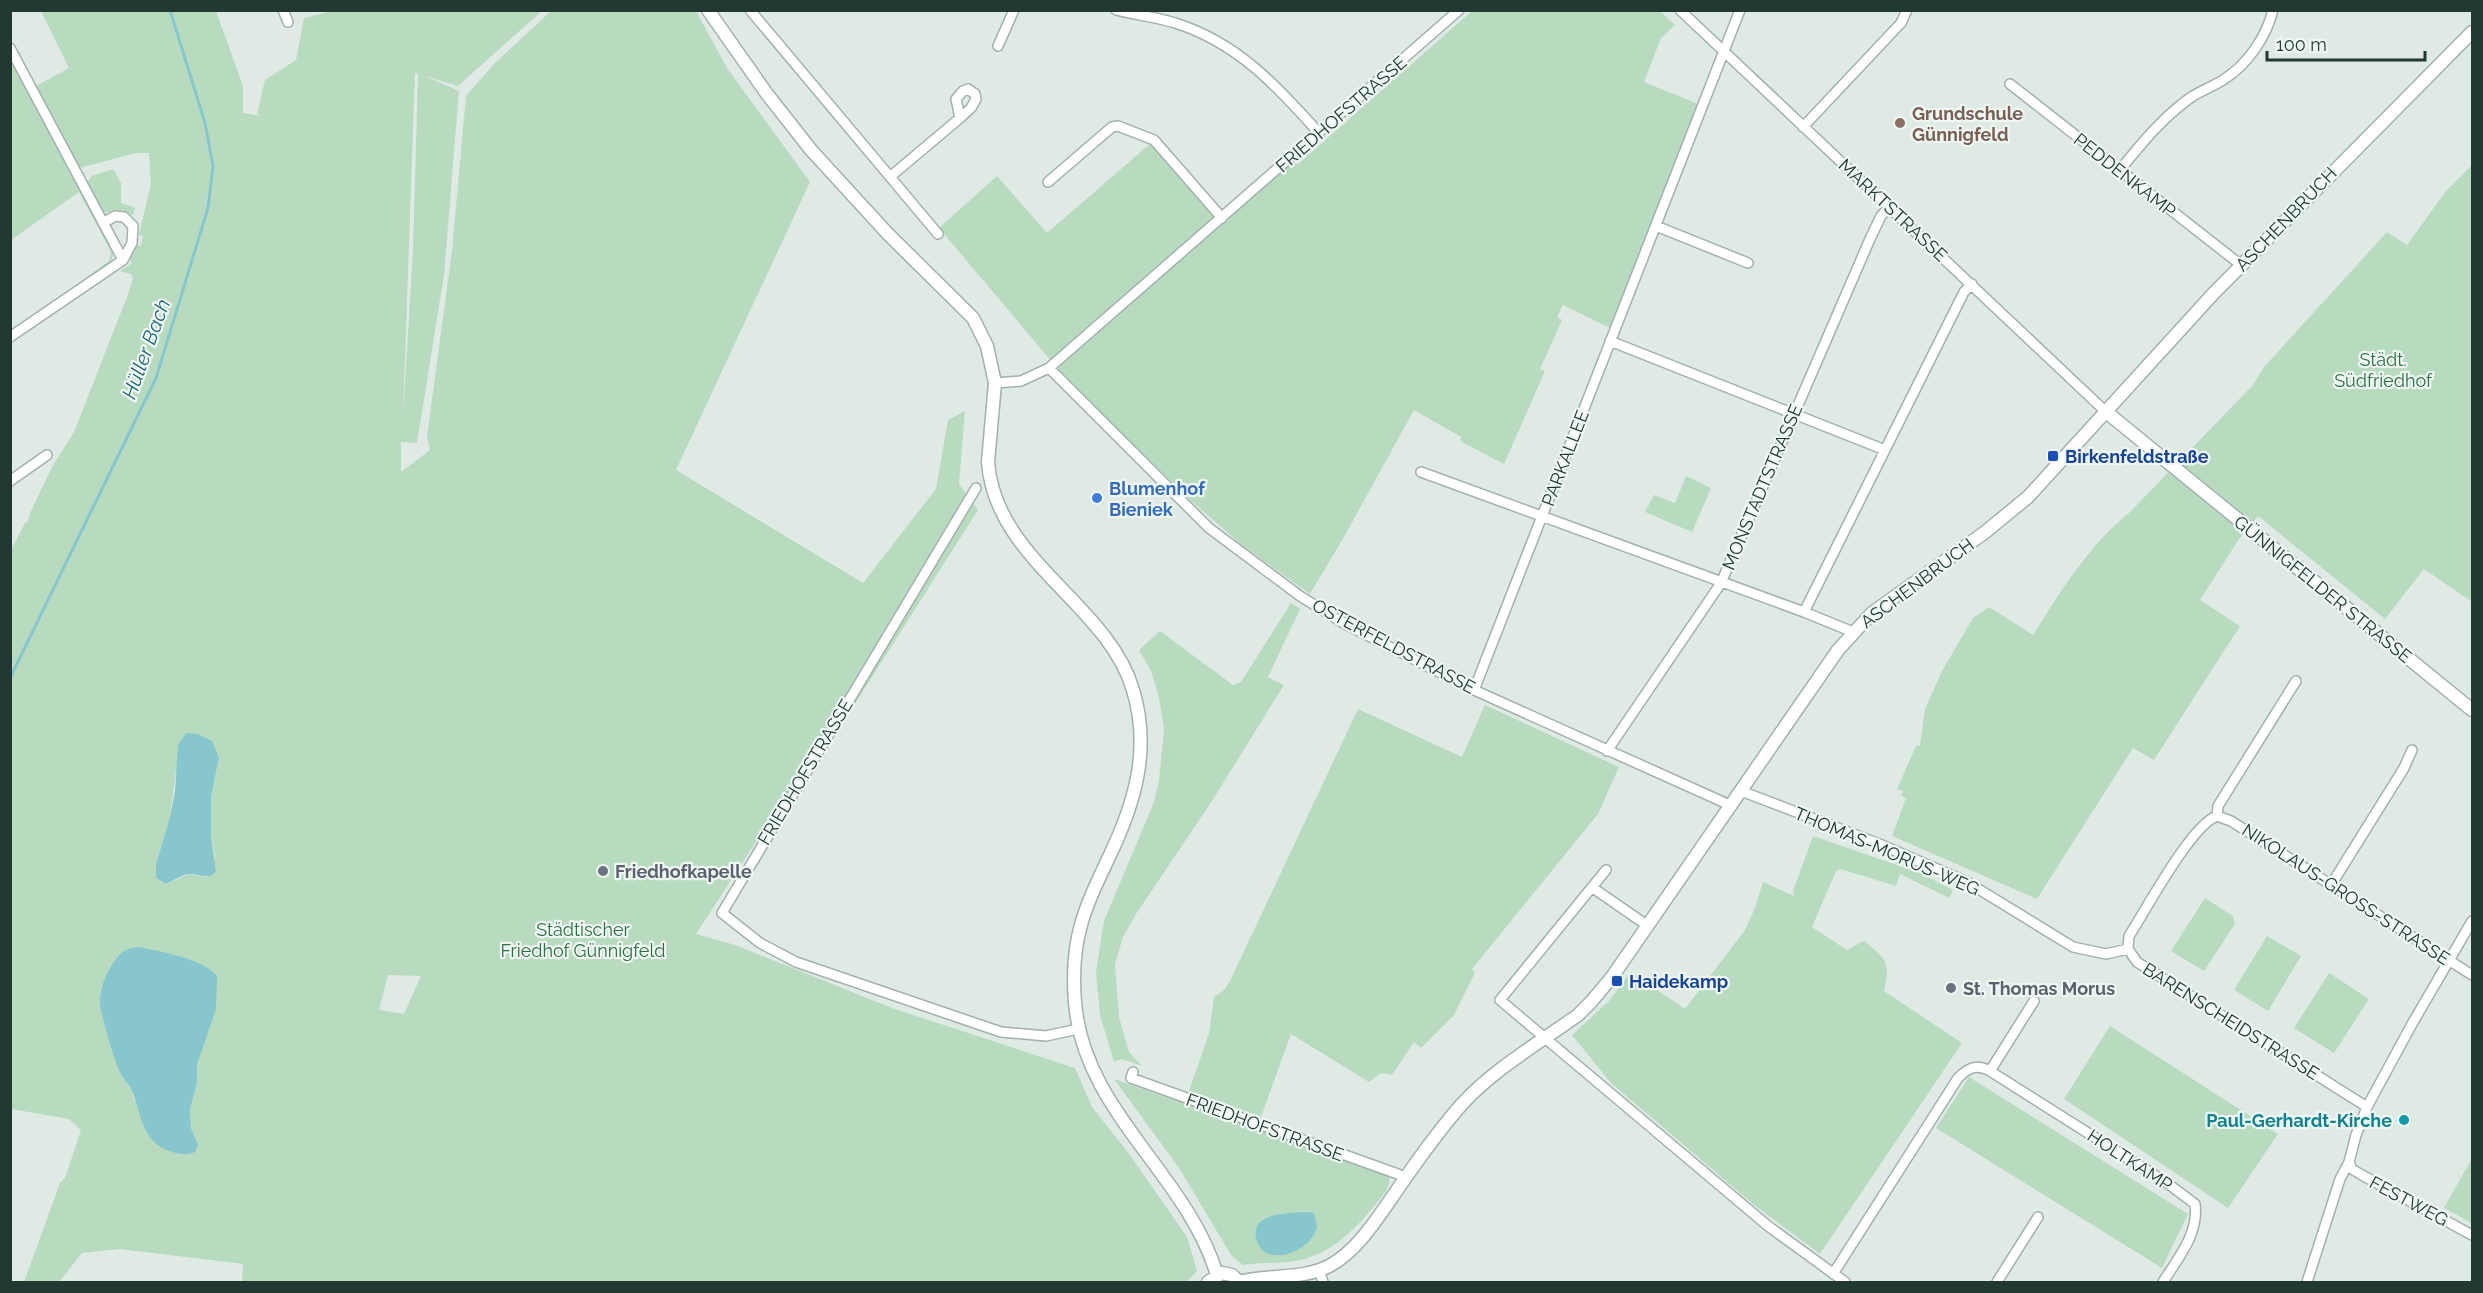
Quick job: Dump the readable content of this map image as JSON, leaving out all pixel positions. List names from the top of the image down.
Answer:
{
  "streets": {
    "street": [
      "FRIEDHOFSTRASSE",
      "PEDDENKAMP",
      "MARKTSTRASSE",
      "ASCHENBRUCH",
      "PARKALLEE",
      "MONSTADTSTRASSE",
      "GÜNNIGFELDER STRASSE",
      "OSTERFELDSTRASSE",
      "THOMAS-MORUS-WEG",
      "NIKOLAUS-GROSS-STRASSE",
      "BARENSCHEIDSTRASSE",
      "HOLTKAMP",
      "FESTWEG"
    ]
  },
  "crossings": [
    ["FRIEDHOFSTRASSE", "ASCHENBRUCH"],
    ["FRIEDHOFSTRASSE", "OSTERFELDSTRASSE"],
    ["PEDDENKAMP", "ASCHENBRUCH"],
    ["MARKTSTRASSE", "ASCHENBRUCH"],
    ["MARKTSTRASSE", "PARKALLEE"],
    ["MARKTSTRASSE", "MONSTADTSTRASSE"],
    ["MARKTSTRASSE", "GÜNNIGFELDER STRASSE"],
    ["ASCHENBRUCH", "GÜNNIGFELDER STRASSE"],
    ["ASCHENBRUCH", "OSTERFELDSTRASSE"],
    ["ASCHENBRUCH", "THOMAS-MORUS-WEG"],
    ["PARKALLEE", "OSTERFELDSTRASSE"],
    ["MONSTADTSTRASSE", "OSTERFELDSTRASSE"],
    ["THOMAS-MORUS-WEG", "BARENSCHEIDSTRASSE"],
    ["NIKOLAUS-GROSS-STRASSE", "BARENSCHEIDSTRASSE"]
  ],
  "water": ["Hüller Bach"],
  "parks": ["Städt. Südfriedhof", "Städtischer Friedhof Günnigfeld"],
  "places": {
    "other": [
      "Grundschule Günnigfeld",
      "Blumenhof Bieniek",
      "Friedhofkapelle",
      "St. Thomas Morus",
      "Paul-Gerhardt-Kirche"
    ],
    "transit": ["Birkenfeldstraße", "Haidekamp"]
  },
  "scale_bar": "100 m"
}
